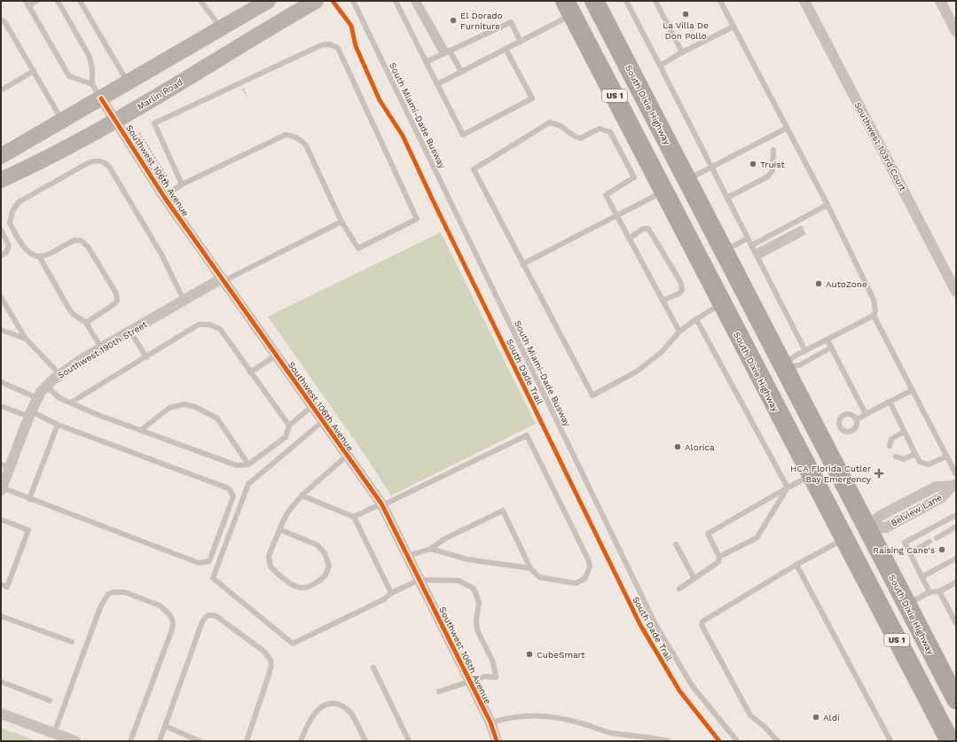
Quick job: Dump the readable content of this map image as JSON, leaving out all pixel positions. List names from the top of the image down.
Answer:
{
  "streets": {
    "highway": ["US 1", "South Dixie Highway"],
    "street": [
      "Marlin Road",
      "Southwest 103rd Court",
      "Southwest 106th Avenue",
      "Southwest 190th Street",
      "Belview Lane"
    ],
    "lane": ["South Miami-Dade Busway"],
    "cycle path": ["South Dade Trail"]
  },
  "crossings": [
    ["Marlin Road", "Southwest 106th Avenue"],
    ["South Dixie Highway", "Belview Lane"],
    ["Southwest 106th Avenue", "Southwest 190th Street"]
  ],
  "places": {
    "other": [
      "La Villa De Don Pollo",
      "El Dorado Furniture",
      "Truist",
      "AutoZone",
      "Alorica",
      "Raising Cane's",
      "CubeSmart",
      "Aldi"
    ],
    "health": ["HCA Florida Cutler Bay Emergency"]
  }
}
